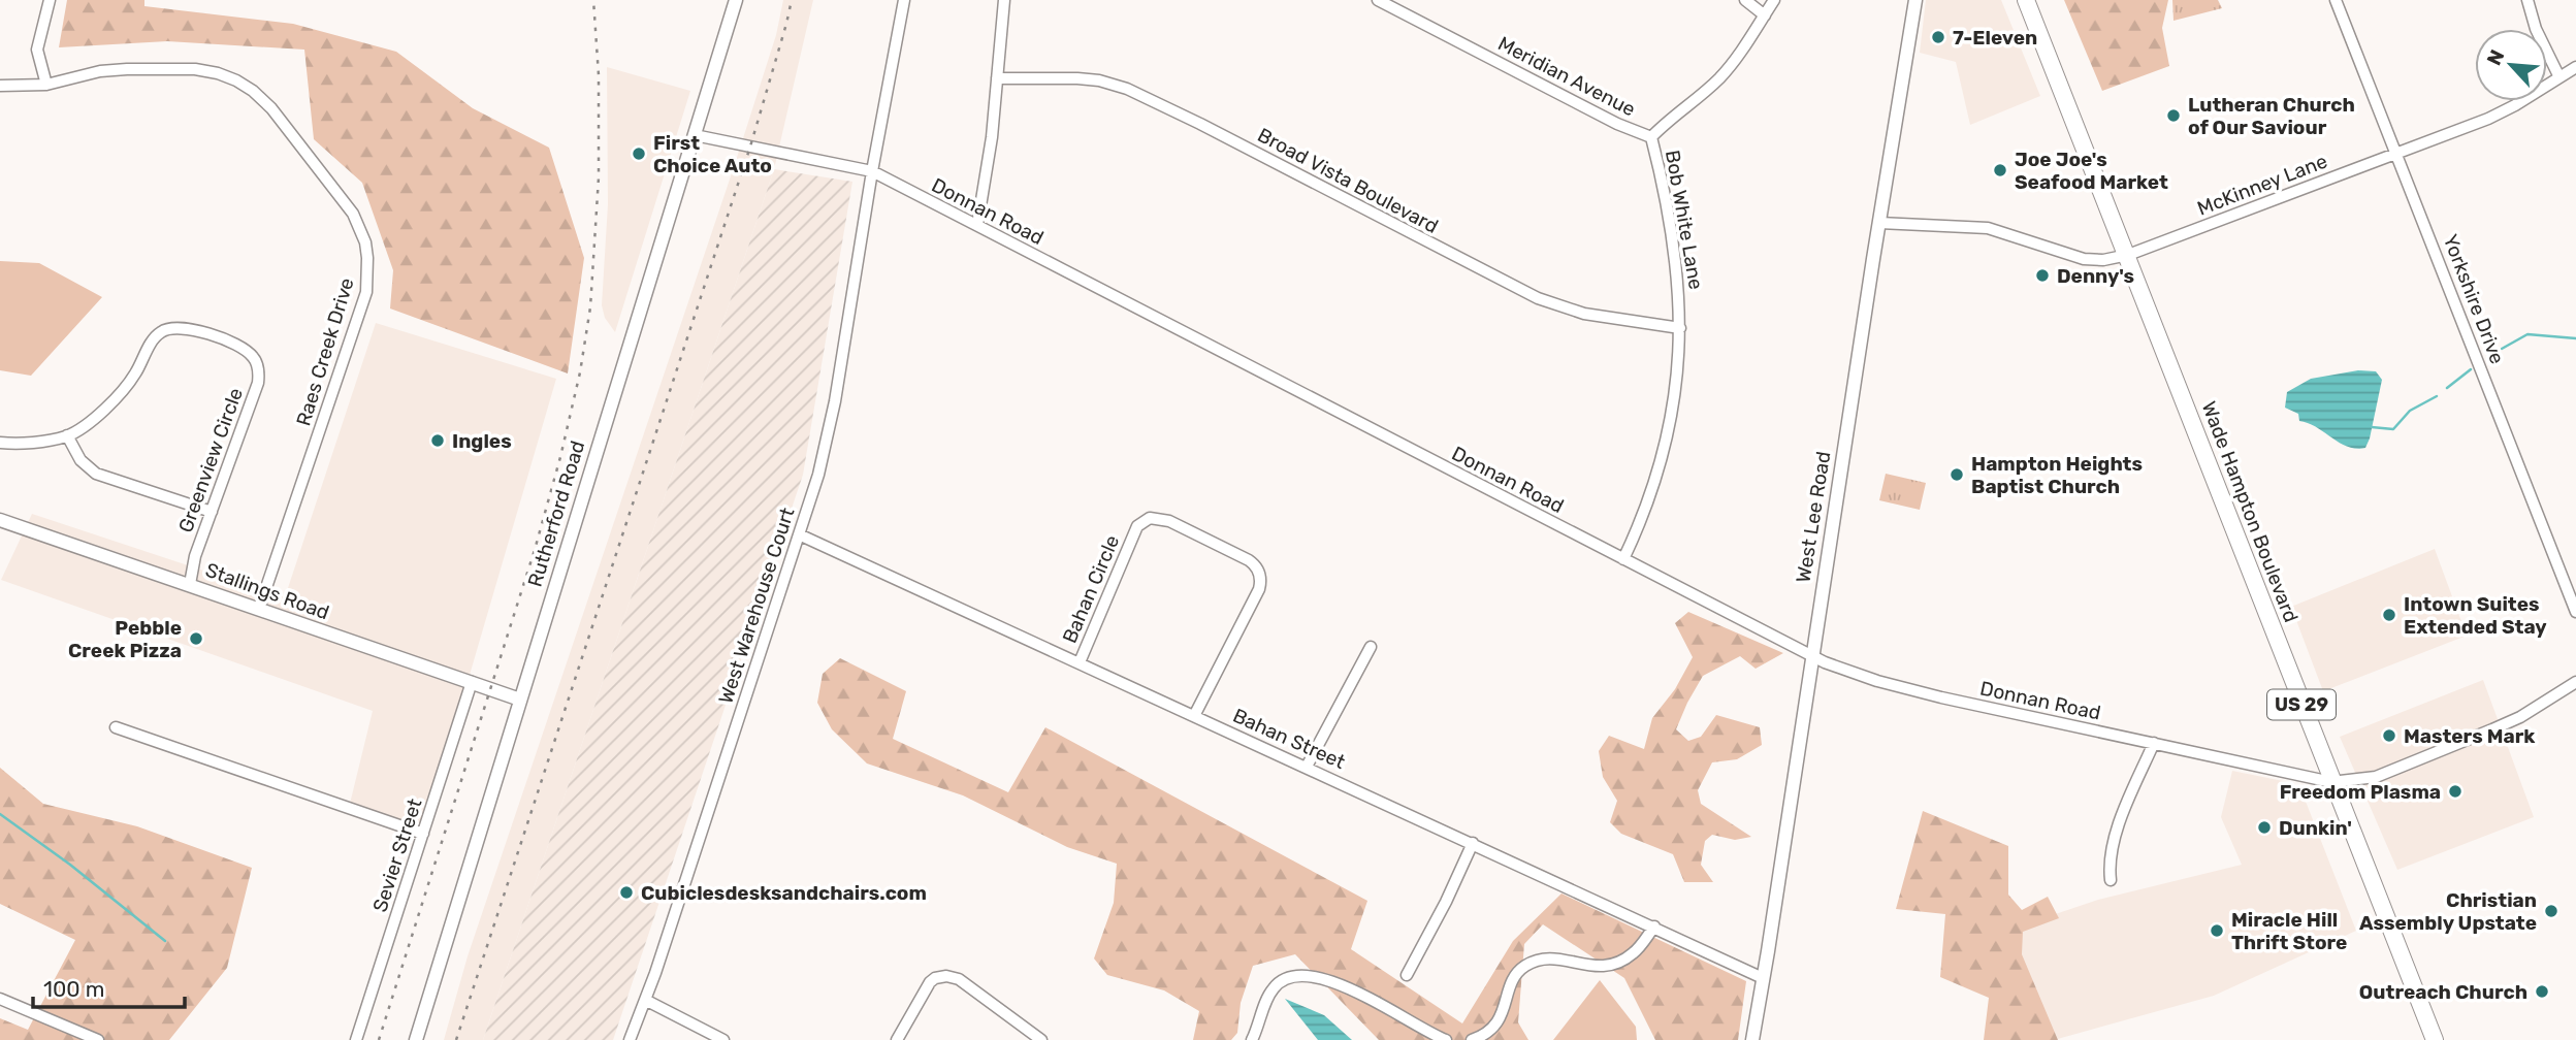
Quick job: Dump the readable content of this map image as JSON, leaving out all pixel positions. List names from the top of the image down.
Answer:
{
  "streets": {
    "main road": ["Wade Hampton Boulevard", "US 29"],
    "street": [
      "Meridian Avenue",
      "Broad Vista Boulevard",
      "McKinney Lane",
      "Donnan Road",
      "Bob White Lane",
      "Yorkshire Drive",
      "Raes Creek Drive",
      "Greenview Circle",
      "Rutherford Road",
      "West Lee Road",
      "Bahan Circle",
      "Stallings Road",
      "West Warehouse Court",
      "Bahan Street",
      "Sevier Street"
    ]
  },
  "crossings": [
    ["Meridian Avenue", "Bob White Lane"],
    ["Broad Vista Boulevard", "Bob White Lane"],
    ["McKinney Lane", "Yorkshire Drive"],
    ["McKinney Lane", "Wade Hampton Boulevard"],
    ["Donnan Road", "Bob White Lane"],
    ["Donnan Road", "Wade Hampton Boulevard"],
    ["Donnan Road", "Rutherford Road"],
    ["Donnan Road", "West Lee Road"],
    ["Donnan Road", "West Warehouse Court"],
    ["Raes Creek Drive", "Stallings Road"],
    ["Greenview Circle", "Stallings Road"],
    ["Rutherford Road", "Stallings Road"],
    ["West Lee Road", "Bahan Street"],
    ["Bahan Circle", "Bahan Street"],
    ["Stallings Road", "Sevier Street"],
    ["West Warehouse Court", "Bahan Street"]
  ],
  "places": [
    "7-Eleven",
    "Lutheran Church of Our Saviour",
    "First Choice Auto",
    "Joe Joe's Seafood Market",
    "Denny's",
    "Ingles",
    "Hampton Heights Baptist Church",
    "Intown Suites Extended Stay",
    "Pebble Creek Pizza",
    "Masters Mark",
    "Freedom Plasma",
    "Dunkin'",
    "Cubiclesdesksandchairs.com",
    "Christian Assembly Upstate",
    "Miracle Hill Thrift Store",
    "Outreach Church"
  ],
  "scale_bar": "100 m",
  "north": "top left"
}
